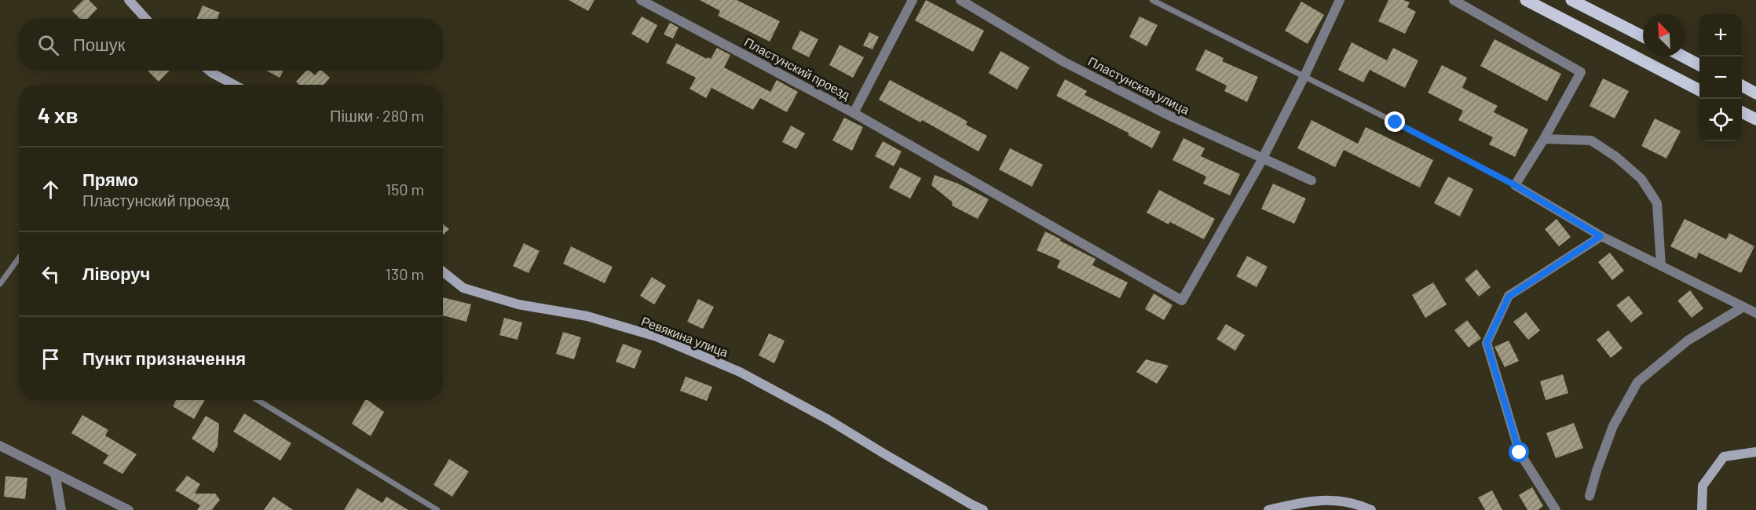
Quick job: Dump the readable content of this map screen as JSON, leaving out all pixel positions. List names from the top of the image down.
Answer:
{
  "streets": {
    "main road": ["Ревякина улица"],
    "street": ["Пластунский проезд", "Пластунская улица"]
  },
  "north": "top left",
  "page": {
    "map_buttons": ["+", "−"],
    "search": "Пошук",
    "heading": ["4 хв", "Пішки · 280 m"],
    "list": [
      ["Прямо", "Пластунский проезд", "150 m"],
      ["Ліворуч", "130 m"],
      "Пункт призначення"
    ]
  }
}
